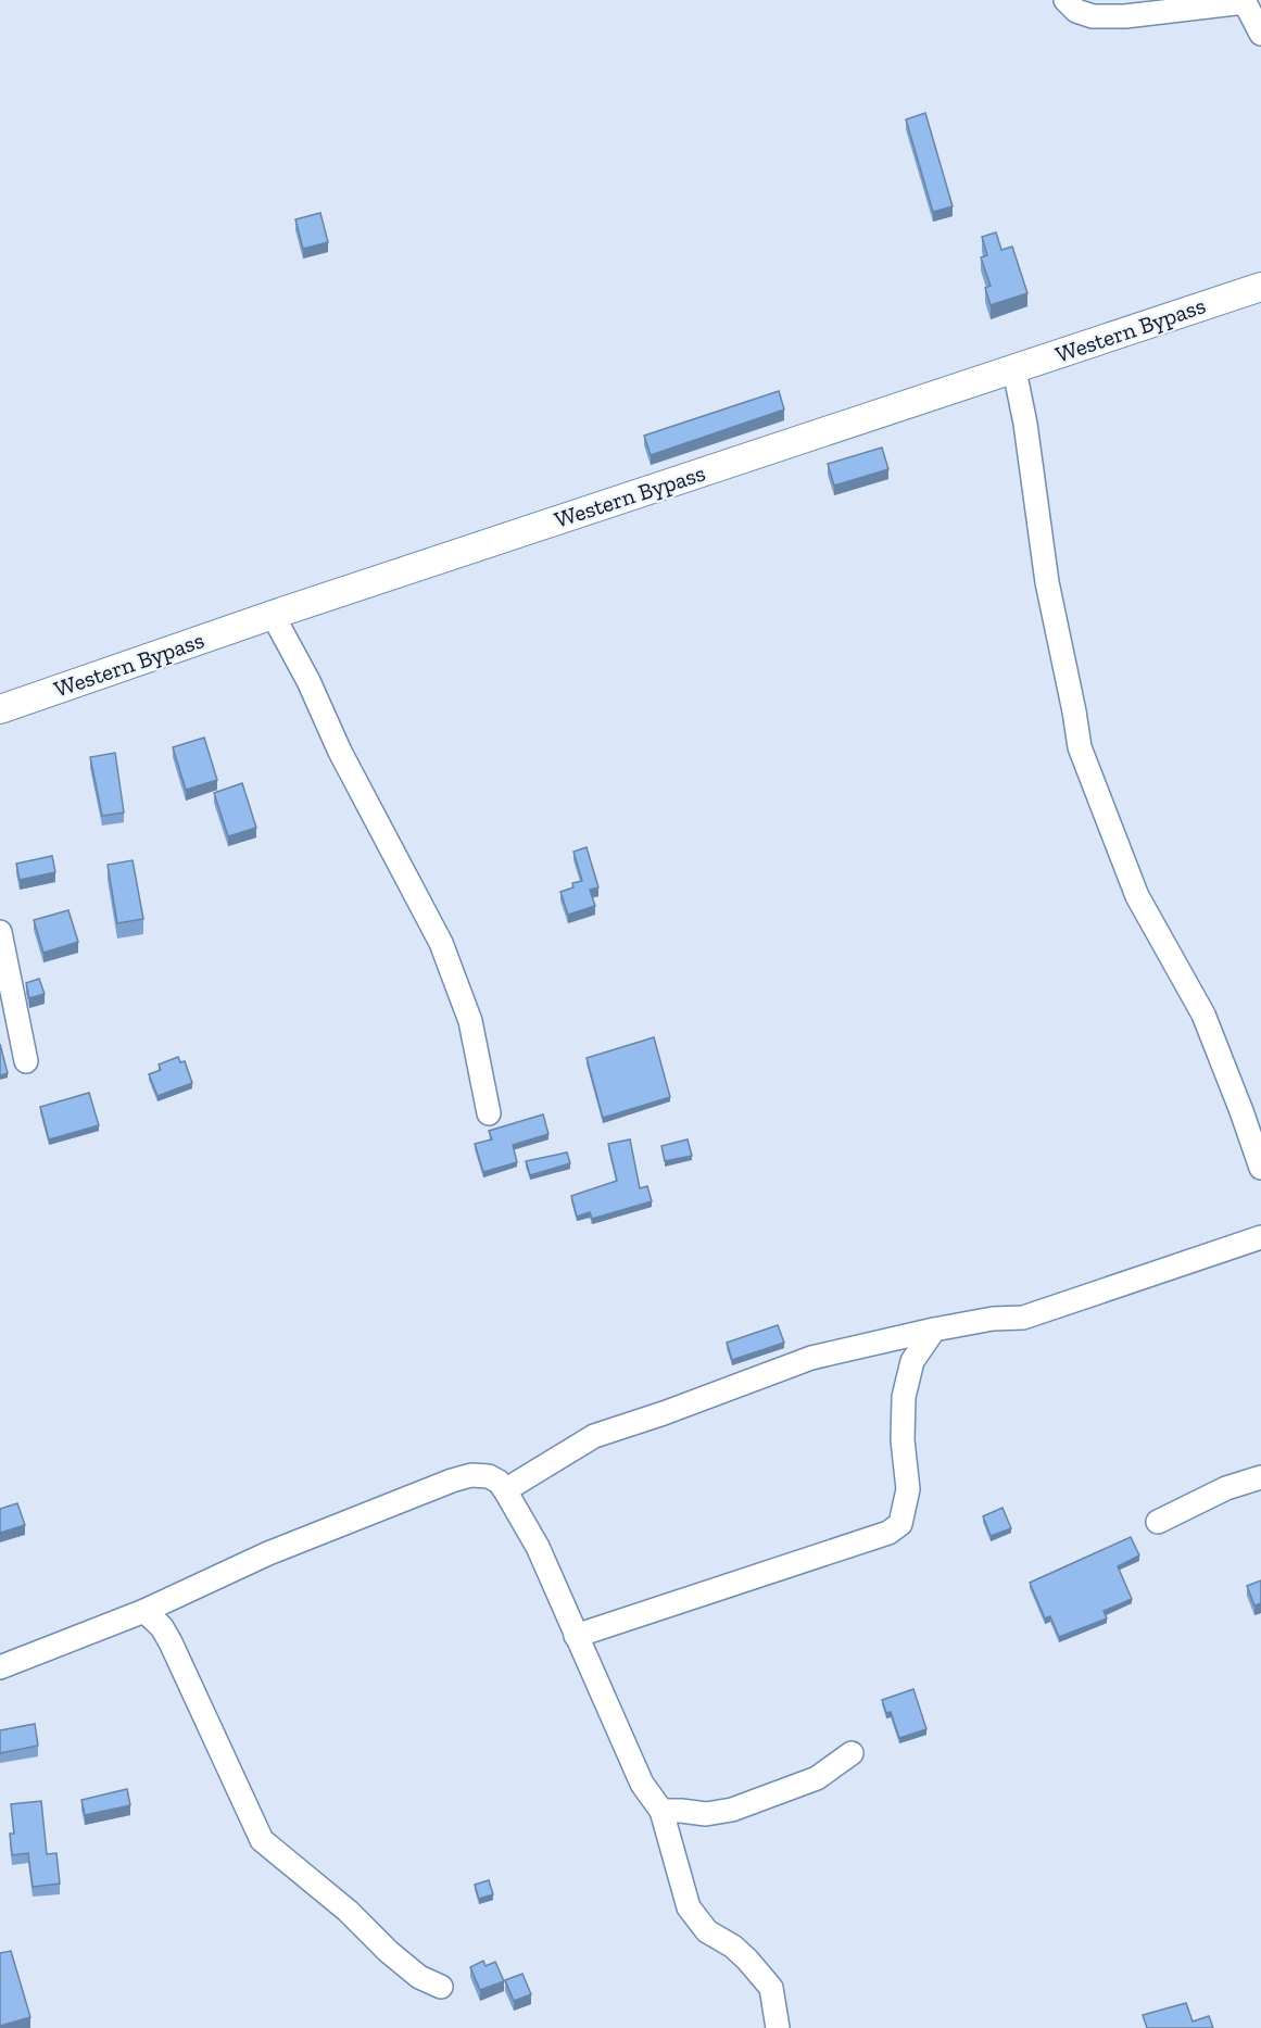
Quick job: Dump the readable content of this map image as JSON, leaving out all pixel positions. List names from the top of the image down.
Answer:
{
  "streets": {
    "main road": ["Western Bypass"]
  }
}
